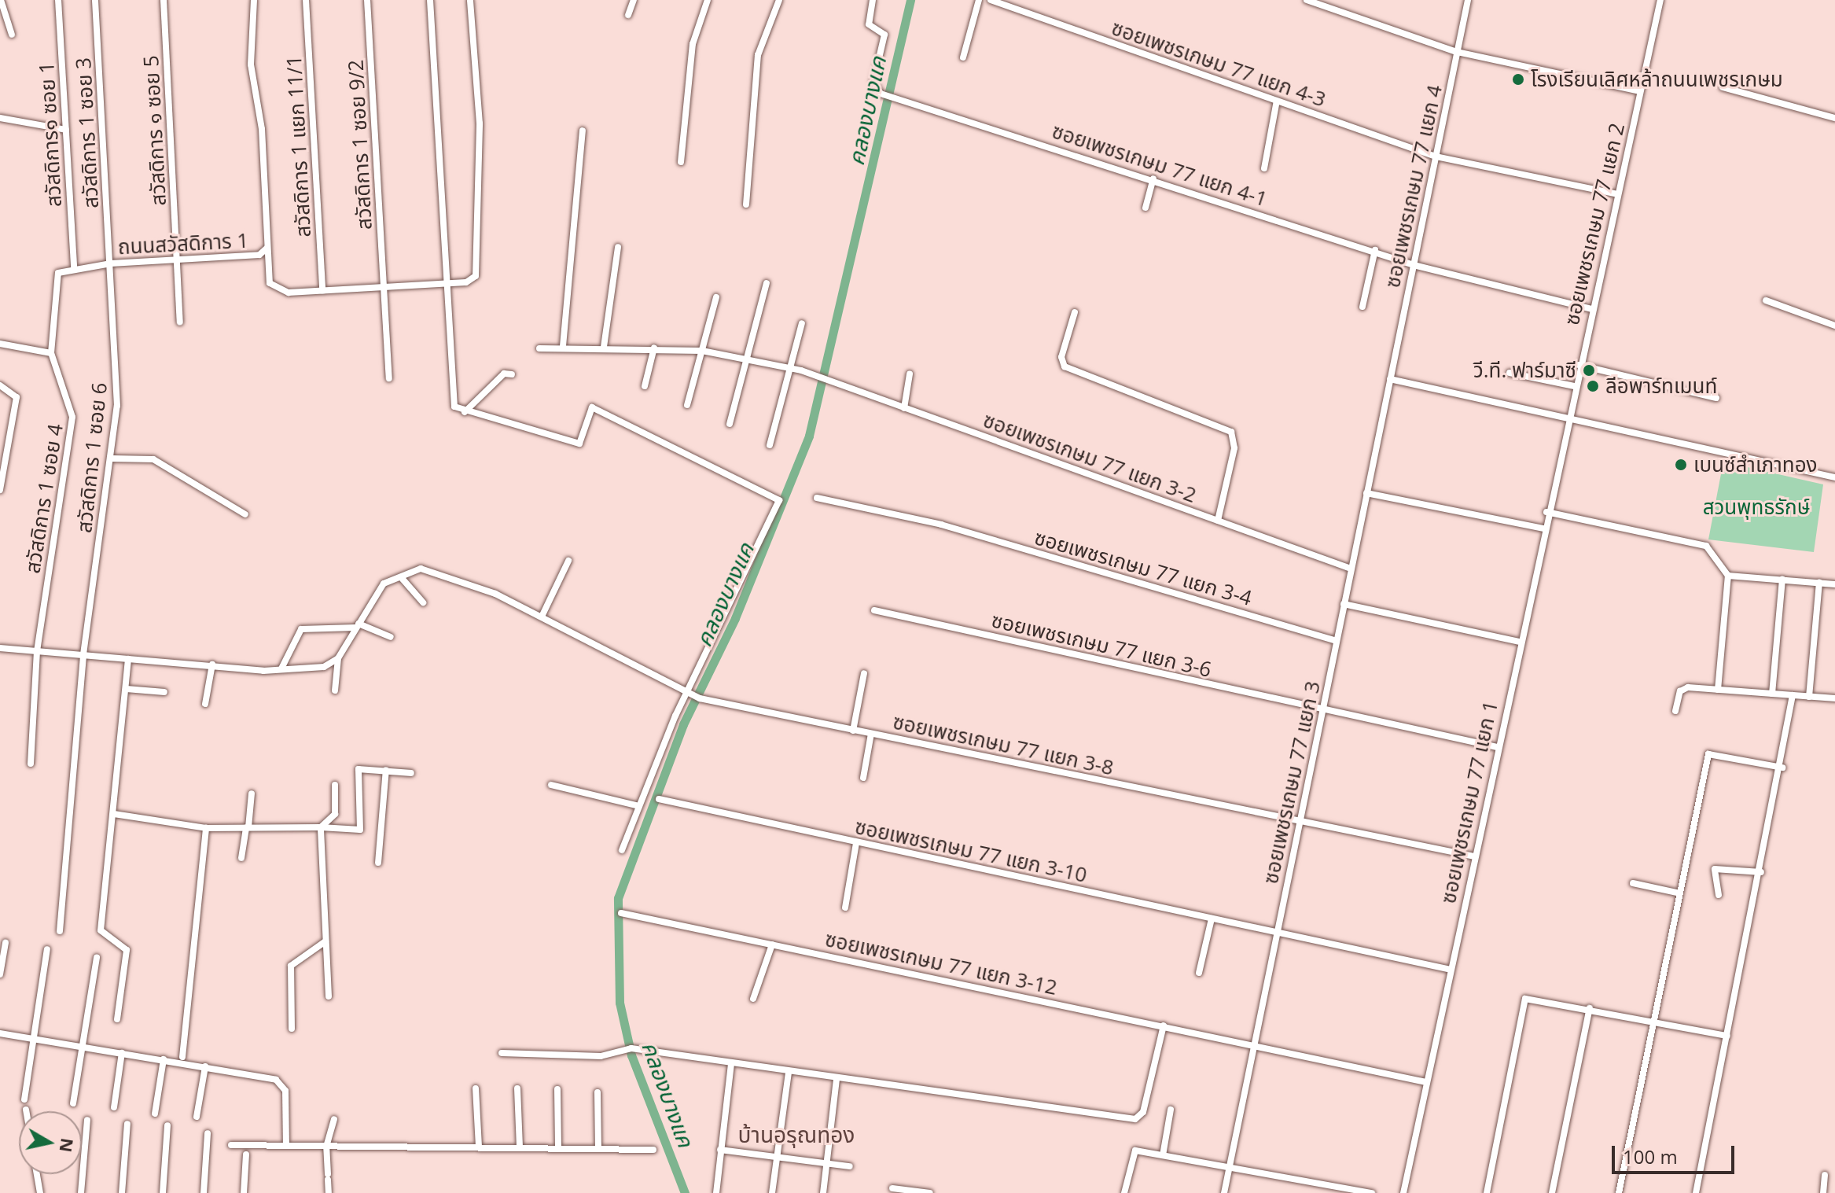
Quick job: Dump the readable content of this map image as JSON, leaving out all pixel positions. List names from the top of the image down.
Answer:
{
  "streets": {
    "street": [
      "ซอยเพชรเกษม 77 แยก 4-3",
      "สวัสดิการ ๑ ซอย 5",
      "สวัสดิการ 1 ซอย 3",
      "สวัสดิการ๑ ซอย 1",
      "สวัสดิการ 1 ซอย 9/2",
      "สวัสดิการ 1 แยก 11/1",
      "ซอยเพชรเกษม 77 แยก 4-1",
      "ซอยเพชรเกษม 77 แยก 4",
      "ซอยเพชรเกษม 77 แยก 2",
      "ถนนสวัสดิการ 1",
      "สวัสดิการ 1 ซอย 6",
      "ซอยเพชรเกษม 77 แยก 3-2",
      "สวัสดิการ 1 ซอย 4",
      "ซอยเพชรเกษม 77 แยก 3-4",
      "ซอยเพชรเกษม 77 แยก 3-6",
      "ซอยเพชรเกษม 77 แยก 3-8",
      "ซอยเพชรเกษม 77 แยก 3",
      "ซอยเพชรเกษม 77 แยก 1",
      "ซอยเพชรเกษม 77 แยก 3-10",
      "ซอยเพชรเกษม 77 แยก 3-12"
    ]
  },
  "crossings": [
    ["ซอยเพชรเกษม 77 แยก 4-3", "ซอยเพชรเกษม 77 แยก 4"],
    ["ซอยเพชรเกษม 77 แยก 4-3", "ซอยเพชรเกษม 77 แยก 2"],
    ["สวัสดิการ ๑ ซอย 5", "ถนนสวัสดิการ 1"],
    ["สวัสดิการ 1 ซอย 3", "ถนนสวัสดิการ 1"],
    ["สวัสดิการ 1 ซอย 3", "สวัสดิการ 1 ซอย 6"],
    ["สวัสดิการ๑ ซอย 1", "ถนนสวัสดิการ 1"],
    ["ซอยเพชรเกษม 77 แยก 4-1", "ซอยเพชรเกษม 77 แยก 4"],
    ["ซอยเพชรเกษม 77 แยก 4-1", "ซอยเพชรเกษม 77 แยก 2"],
    ["ซอยเพชรเกษม 77 แยก 4", "ซอยเพชรเกษม 77 แยก 3"],
    ["ซอยเพชรเกษม 77 แยก 2", "ซอยเพชรเกษม 77 แยก 1"],
    ["ถนนสวัสดิการ 1", "สวัสดิการ 1 ซอย 6"],
    ["ซอยเพชรเกษม 77 แยก 3-2", "ซอยเพชรเกษม 77 แยก 3"],
    ["ซอยเพชรเกษม 77 แยก 3-4", "ซอยเพชรเกษม 77 แยก 3"],
    ["ซอยเพชรเกษม 77 แยก 3-6", "ซอยเพชรเกษม 77 แยก 3"],
    ["ซอยเพชรเกษม 77 แยก 3-6", "ซอยเพชรเกษม 77 แยก 1"],
    ["ซอยเพชรเกษม 77 แยก 3-8", "ซอยเพชรเกษม 77 แยก 3"],
    ["ซอยเพชรเกษม 77 แยก 3-8", "ซอยเพชรเกษม 77 แยก 1"],
    ["ซอยเพชรเกษม 77 แยก 3", "ซอยเพชรเกษม 77 แยก 3-10"],
    ["ซอยเพชรเกษม 77 แยก 3", "ซอยเพชรเกษม 77 แยก 3-12"],
    ["ซอยเพชรเกษม 77 แยก 1", "ซอยเพชรเกษม 77 แยก 3-10"],
    ["ซอยเพชรเกษม 77 แยก 1", "ซอยเพชรเกษม 77 แยก 3-12"]
  ],
  "districts": ["บ้านอรุณทอง"],
  "water": ["คลองบางแค"],
  "parks": ["สวนพุทธรักษ์"],
  "places": [
    "โรงเรียนเลิศหล้าถนนเพชรเกษม",
    "วี.ที. ฟาร์มาซี",
    "ลีอพาร์ทเมนท์",
    "เบนซ์สำเภาทอง"
  ],
  "scale_bar": "100 m",
  "north": "right"
}
